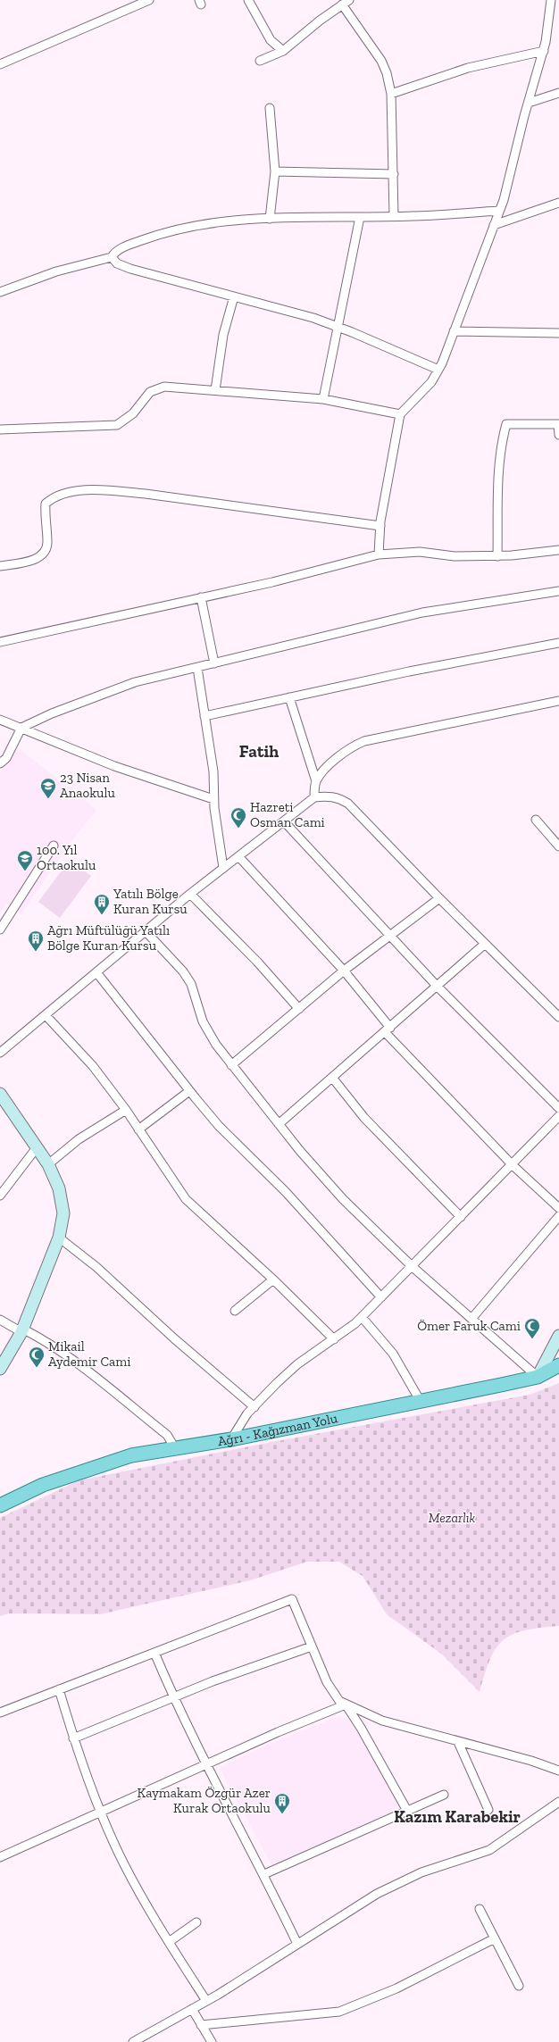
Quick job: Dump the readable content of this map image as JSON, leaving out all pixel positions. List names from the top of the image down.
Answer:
{
  "streets": {
    "main road": ["Ağrı - Kağızman Yolu"]
  },
  "districts": ["Fatih", "Kazım Karabekir"],
  "parks": ["Mezarlık"],
  "places": {
    "school or university": ["23 Nisan Anaokulu", "100. Yıl Ortaokulu"],
    "mosque": ["Hazreti Osman Cami", "Ömer Faruk Cami", "Mikail Aydemir Cami"],
    "building": ["Yatılı Bölge Kuran Kursu", "Ağrı Müftülüğü Yatılı Bölge Kuran Kursu", "Kaymakam Özgür Azer Kurak Ortaokulu"]
  }
}
